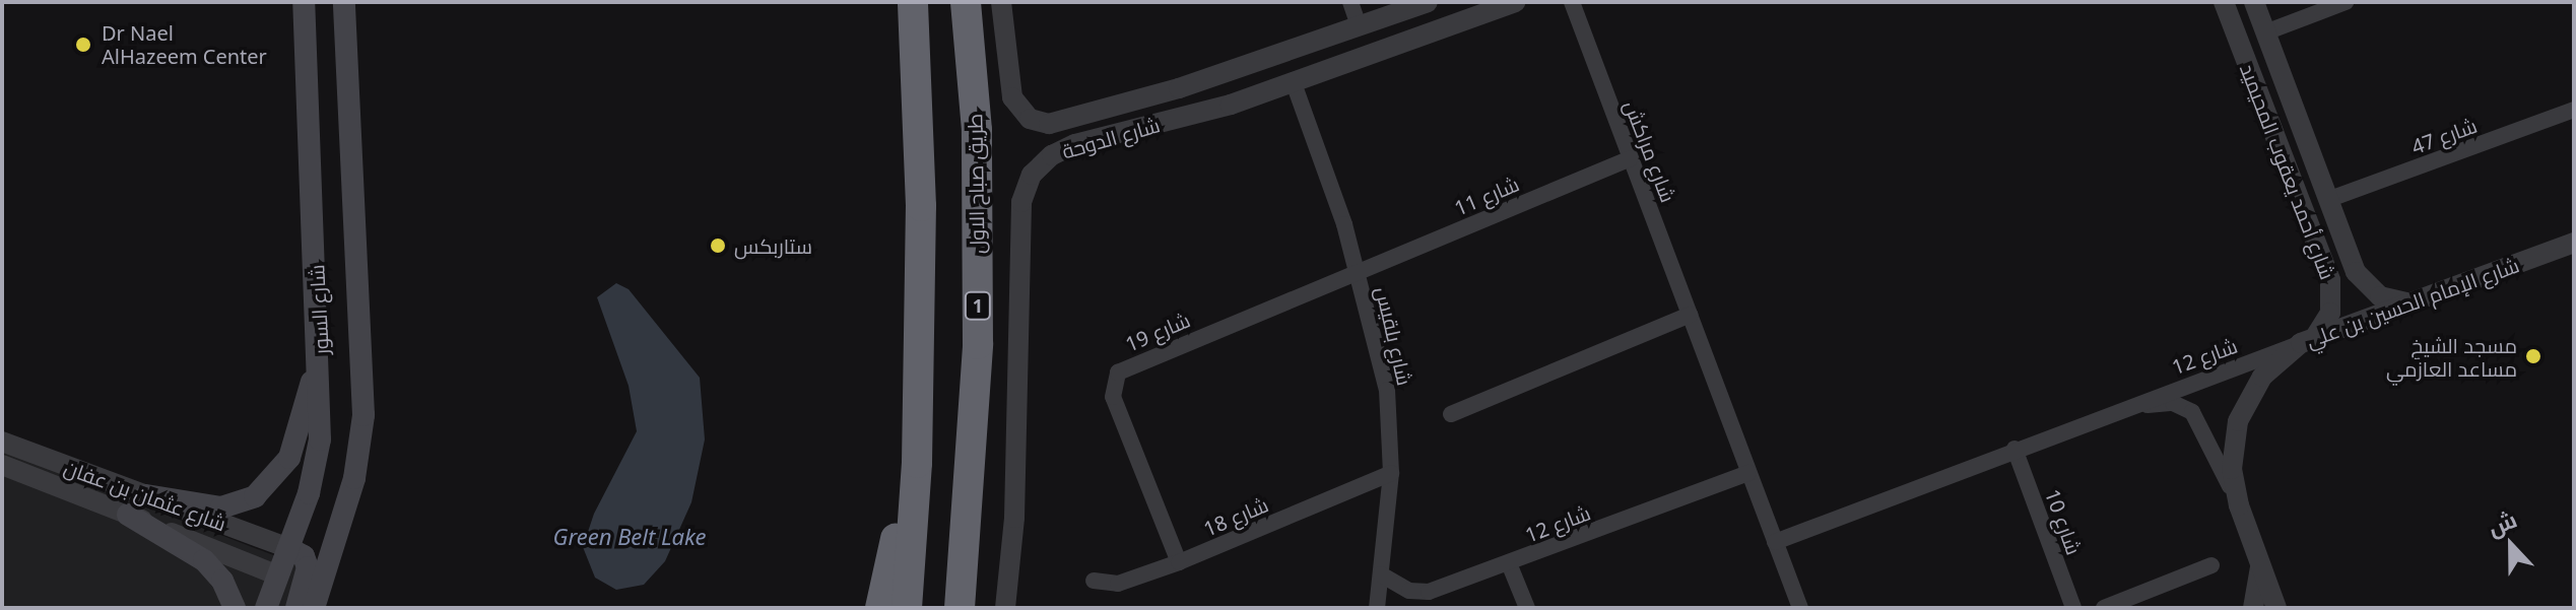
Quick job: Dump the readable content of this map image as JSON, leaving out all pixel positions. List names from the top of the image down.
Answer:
{
  "streets": {
    "highway": ["طريق صباح الاول", "1"],
    "main road": ["شارع السور"],
    "street": [
      "شارع 47",
      "شارع الدوحة",
      "شارع مراكش",
      "شارع أحمد يعقوب المحيميد",
      "شارع 11",
      "شارع الإمام الحسين بن علي",
      "شارع 19",
      "شارع بلقيس",
      "شارع 12",
      "شارع عثمان بن عفان",
      "شارع 18",
      "شارع 10"
    ]
  },
  "crossings": [
    ["شارع 47", "شارع أحمد يعقوب المحيميد"],
    ["شارع الدوحة", "شارع بلقيس"],
    ["شارع مراكش", "شارع 11"],
    ["شارع مراكش", "شارع 12"],
    ["شارع أحمد يعقوب المحيميد", "شارع الإمام الحسين بن علي"],
    ["شارع أحمد يعقوب المحيميد", "شارع 12"],
    ["شارع 11", "شارع 19"],
    ["شارع 11", "شارع بلقيس"],
    ["شارع الإمام الحسين بن علي", "شارع 12"],
    ["شارع السور", "شارع عثمان بن عفان"],
    ["شارع 19", "شارع بلقيس"],
    ["شارع 19", "شارع 18"],
    ["شارع بلقيس", "شارع 12"],
    ["شارع بلقيس", "شارع 18"],
    ["شارع 12", "شارع 10"]
  ],
  "water": ["Green Belt Lake"],
  "places": ["Dr Nael AlHazeem Center", "ستاربكس", "مسجد الشيخ مساعد العازمي"],
  "north": "top"
}
